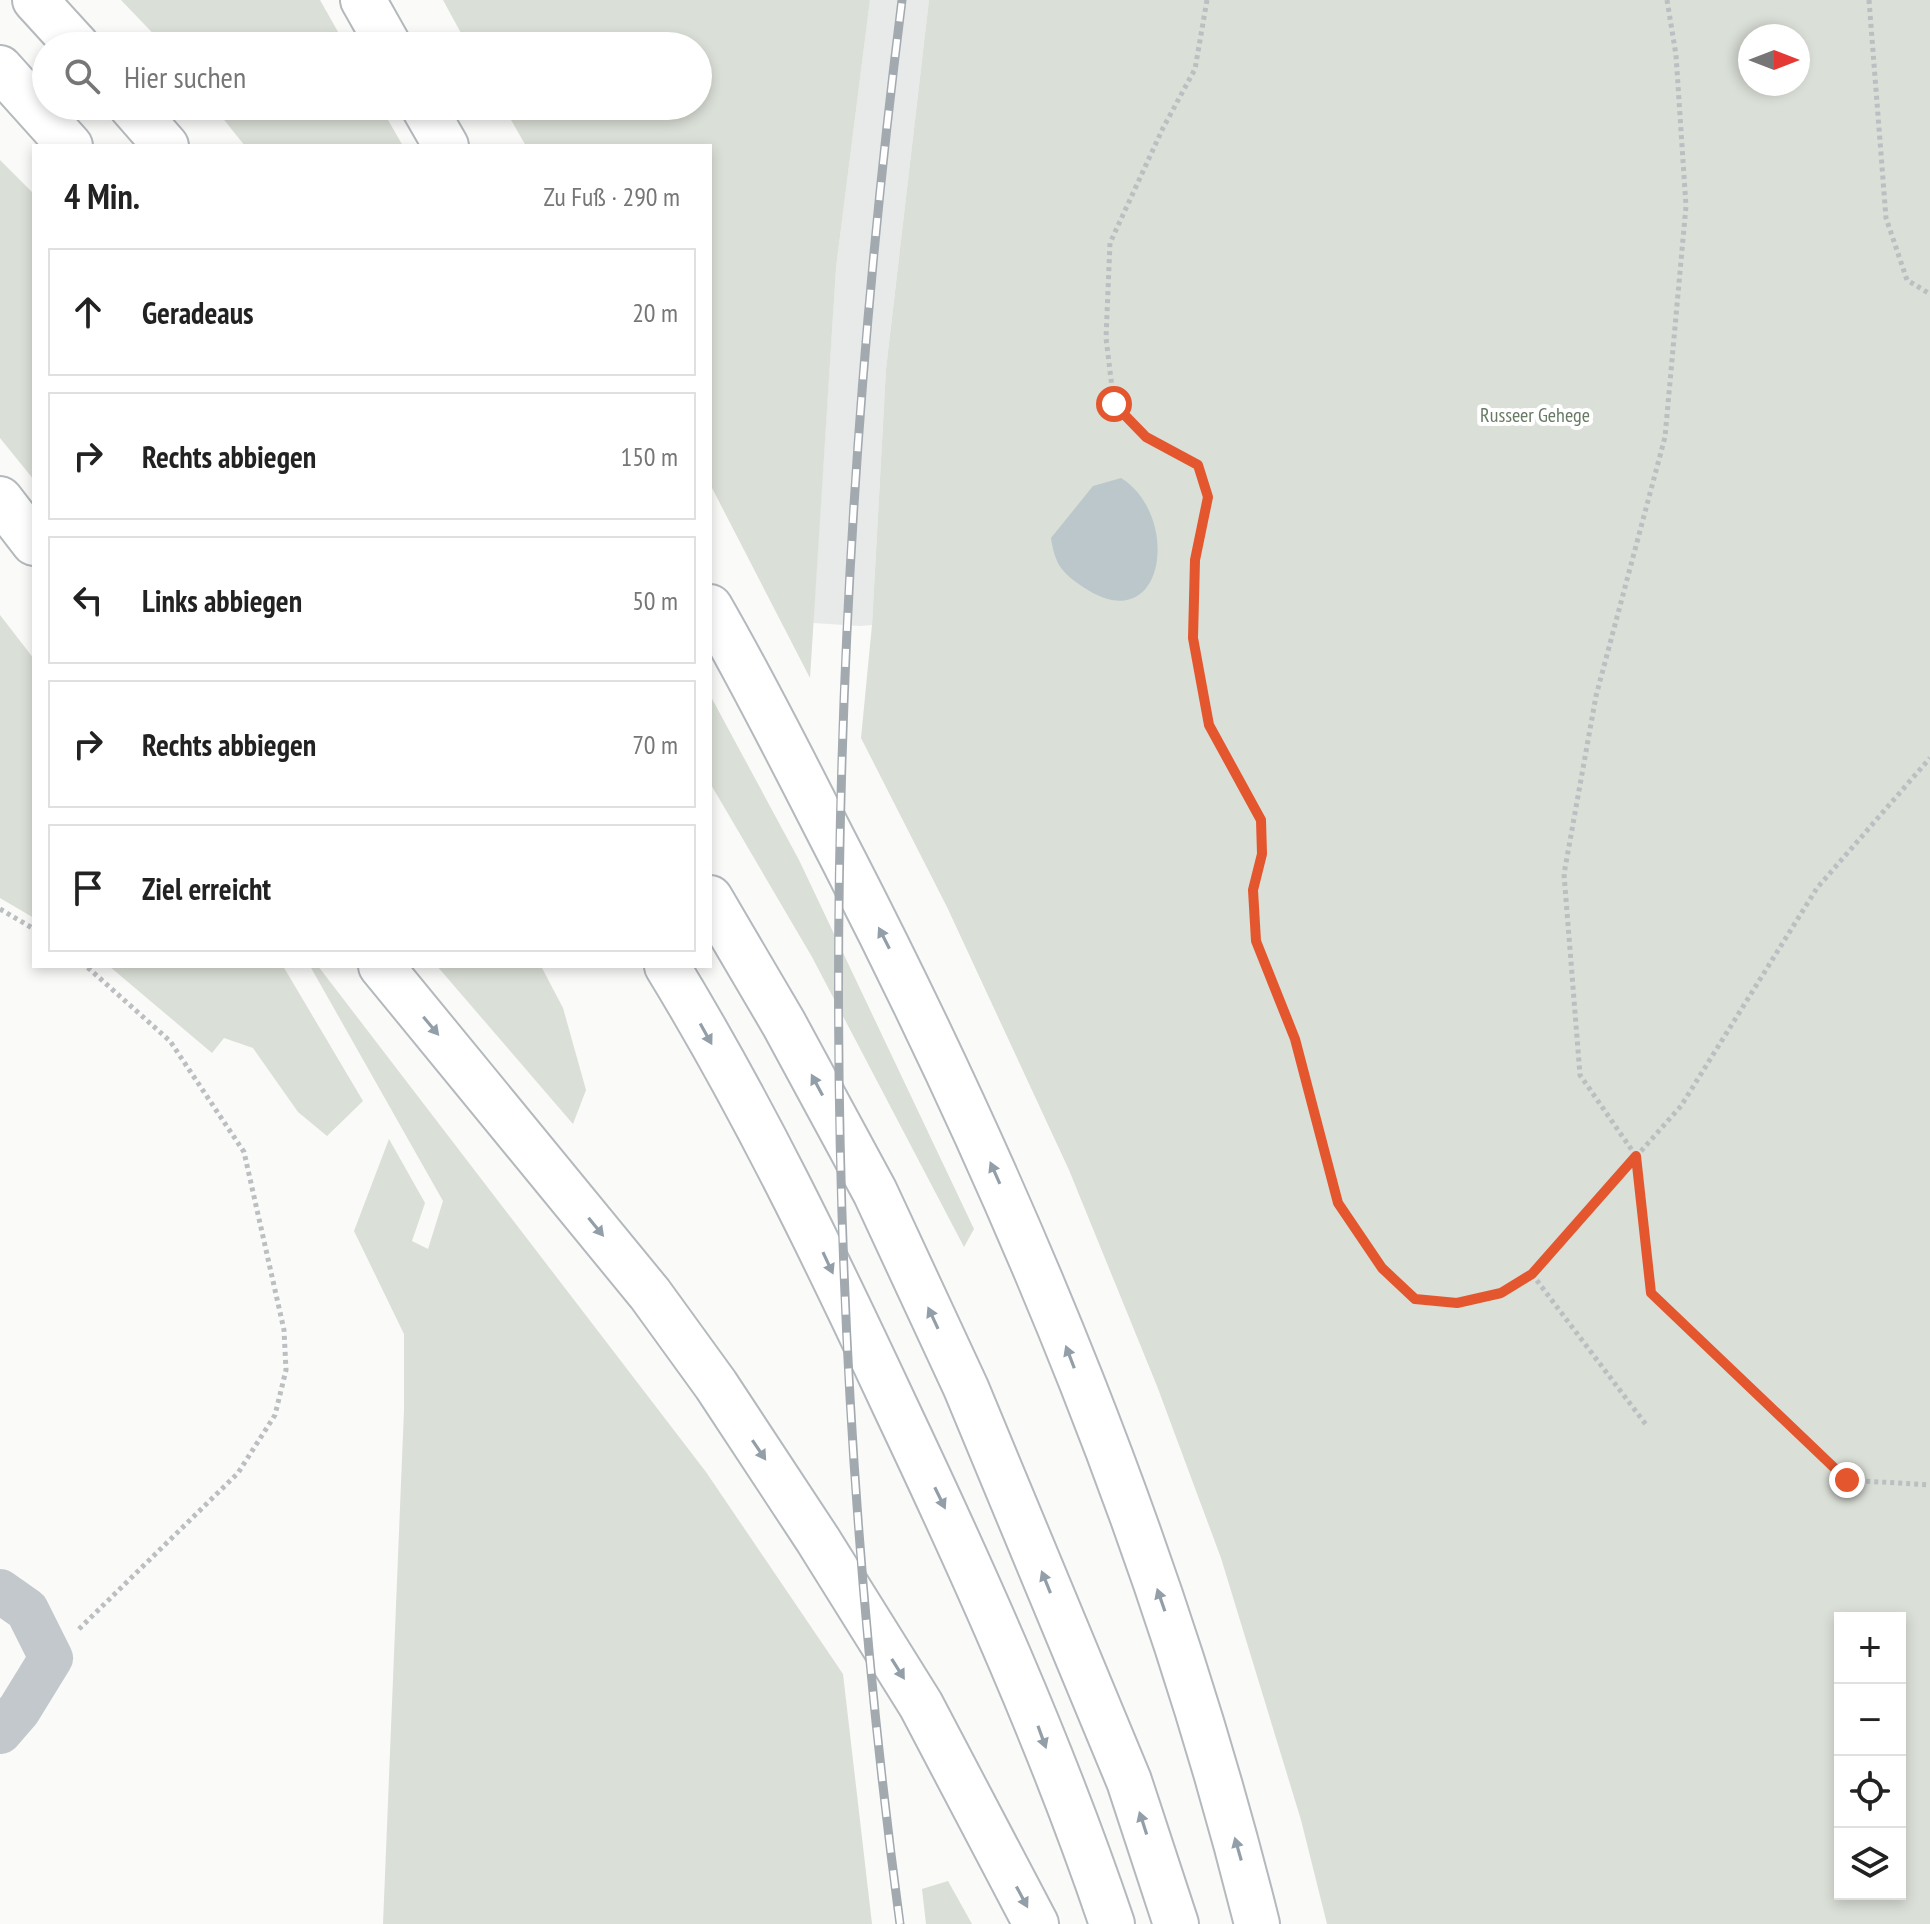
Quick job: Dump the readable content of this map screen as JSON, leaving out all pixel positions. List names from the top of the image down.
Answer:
{
  "parks": ["Russeer Gehege"],
  "north": "right",
  "page": {
    "search": "Hier suchen",
    "heading": ["4 Min.", "Zu Fuß · 290 m"],
    "list": [
      ["Geradeaus", "20 m"],
      ["Rechts abbiegen", "150 m"],
      ["Links abbiegen", "50 m"],
      ["Rechts abbiegen", "70 m"],
      "Ziel erreicht"
    ],
    "map_buttons": ["+", "−"]
  }
}
